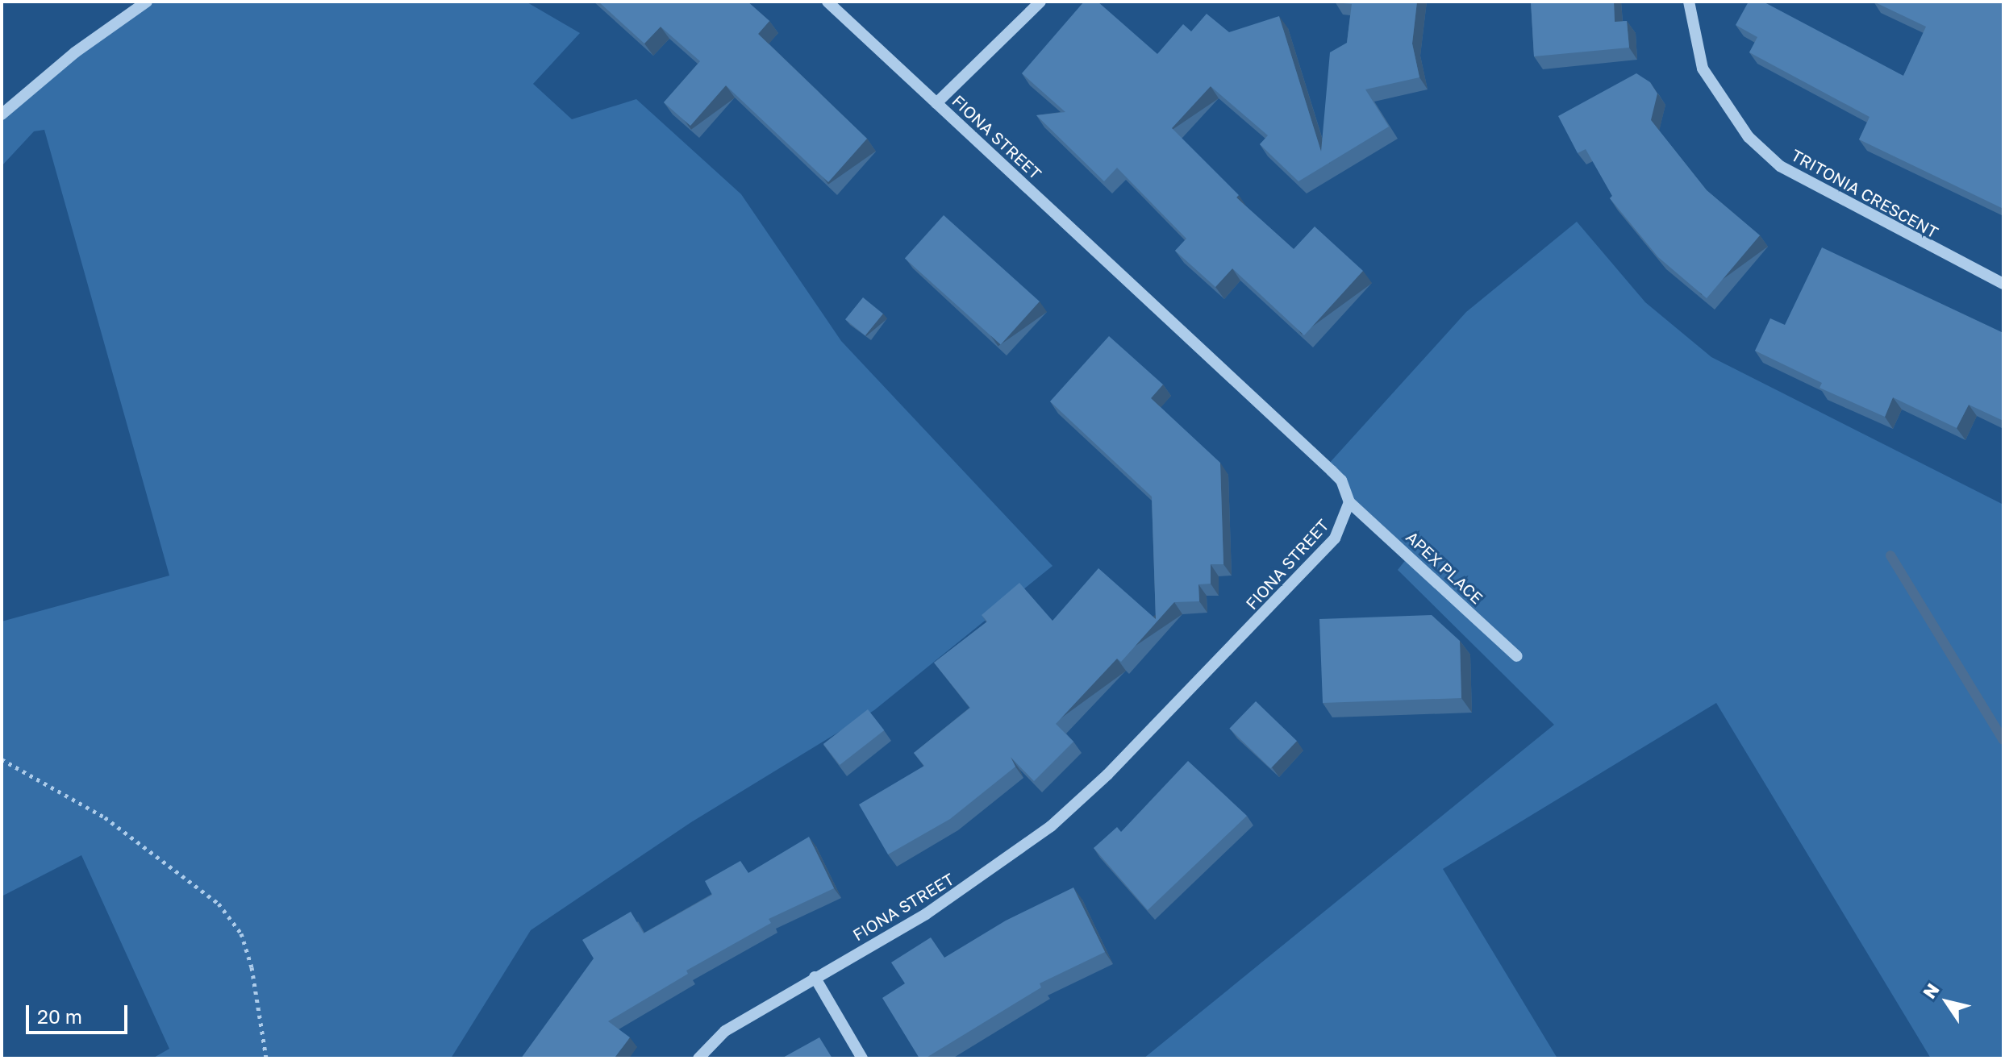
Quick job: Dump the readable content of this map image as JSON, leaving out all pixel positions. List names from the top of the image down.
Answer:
{
  "streets": {
    "street": ["FIONA STREET", "TRITONIA CRESCENT", "APEX PLACE"]
  },
  "crossings": [
    ["FIONA STREET", "APEX PLACE"]
  ],
  "scale_bar": "20 m",
  "north": "top left"
}
